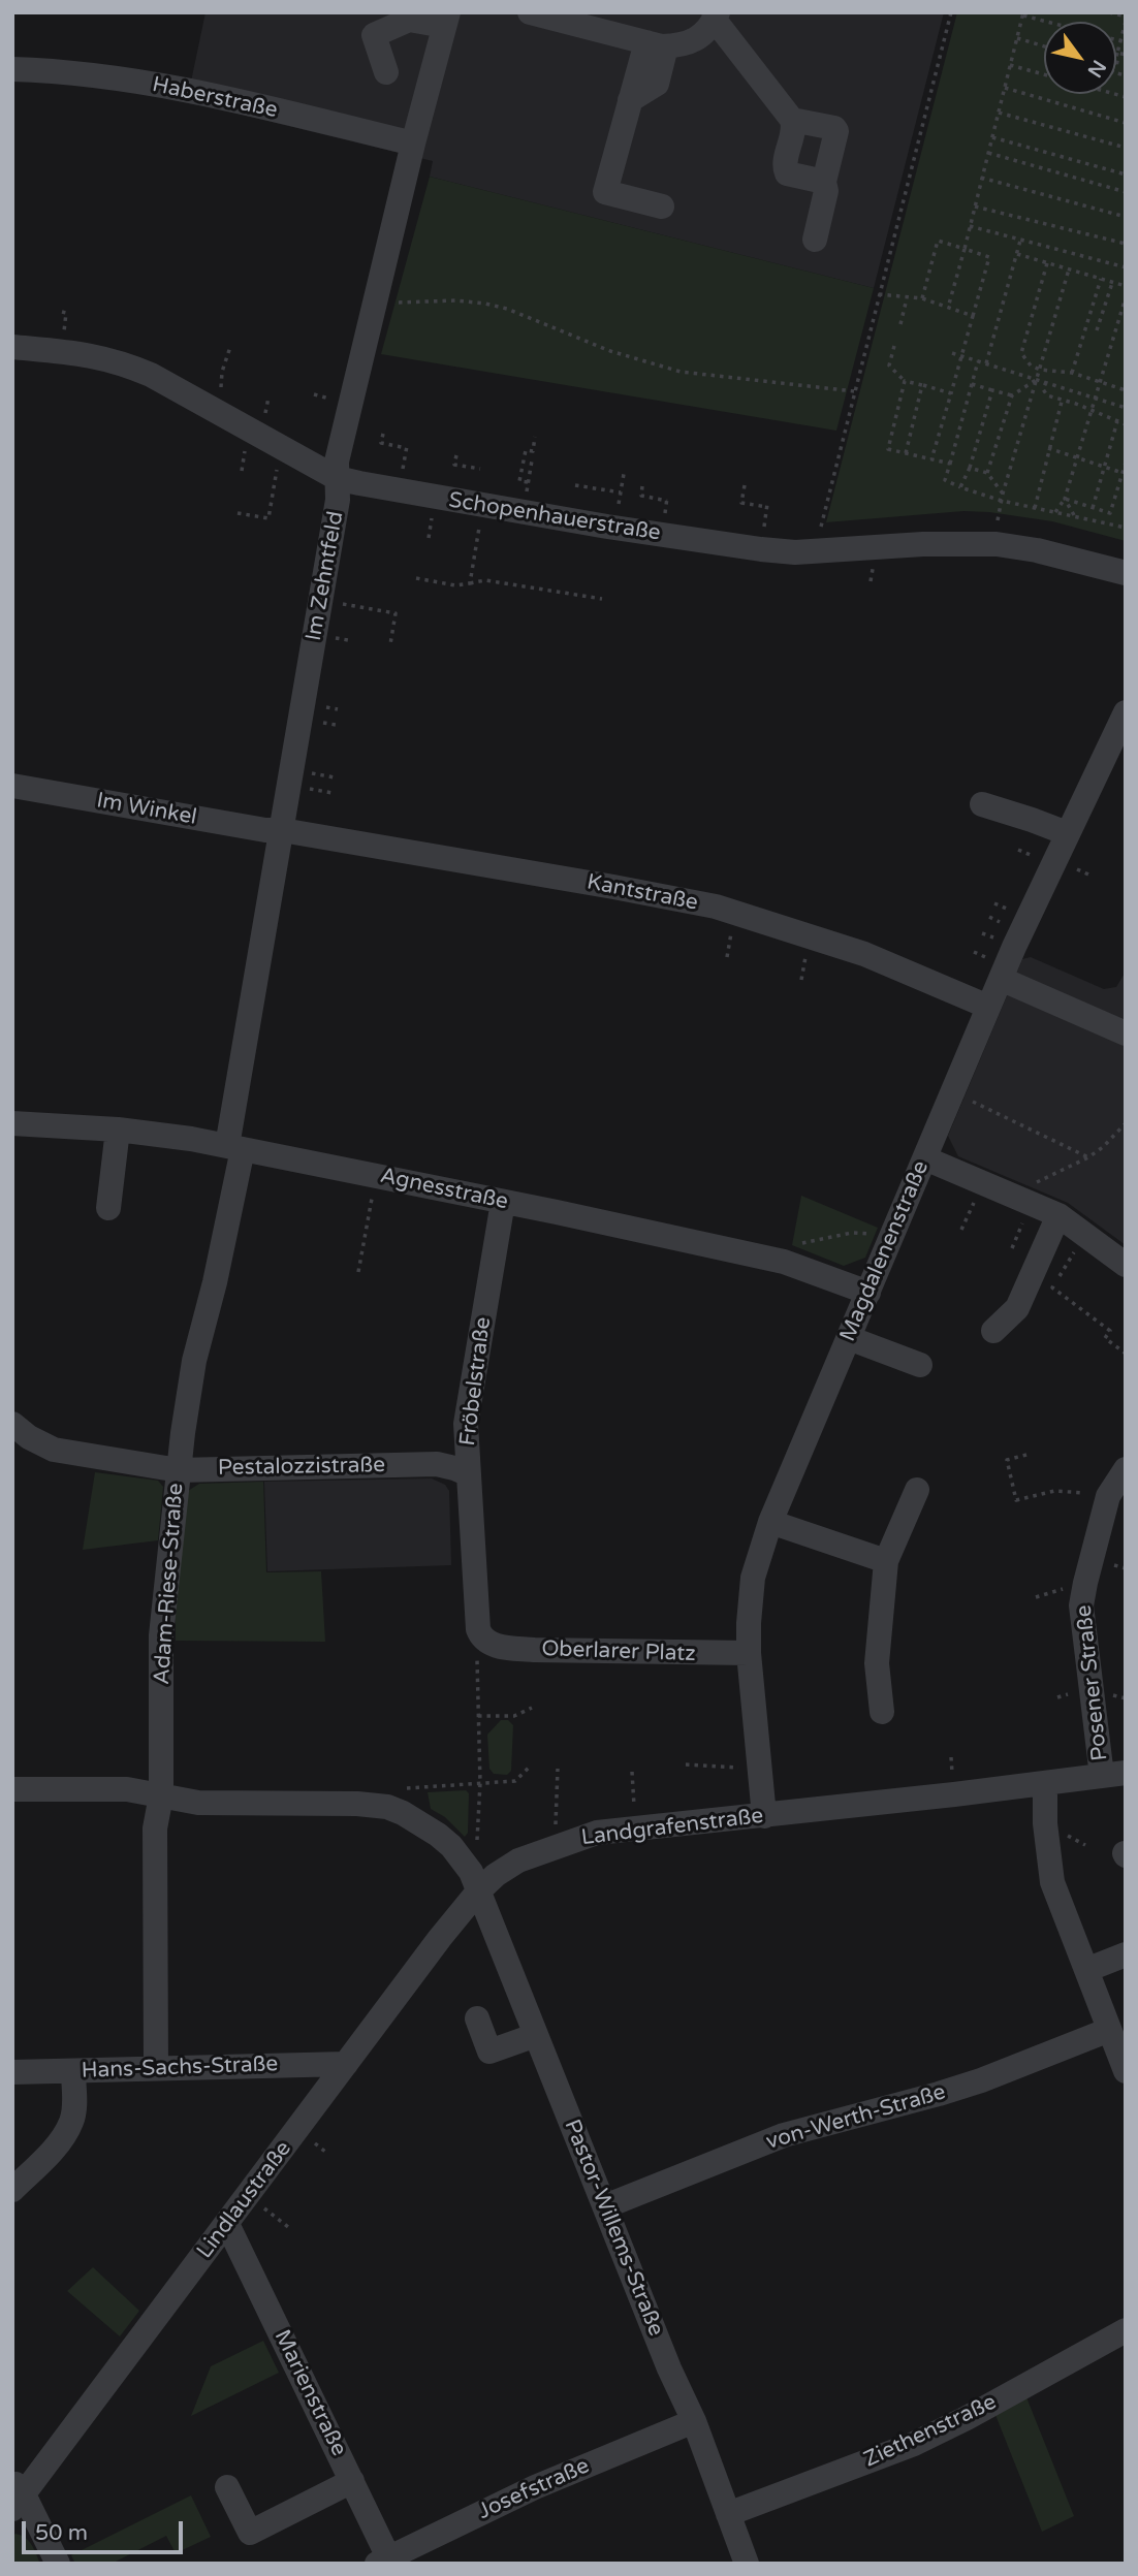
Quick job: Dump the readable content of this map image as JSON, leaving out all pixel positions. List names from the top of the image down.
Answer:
{
  "streets": {
    "street": [
      "Haberstraße",
      "Schopenhauerstraße",
      "Im Zehntfeld",
      "Im Winkel",
      "Kantstraße",
      "Agnesstraße",
      "Magdalenenstraße",
      "Fröbelstraße",
      "Pestalozzistraße",
      "Adam-Riese-Straße",
      "Oberlarer Platz",
      "Posener Straße",
      "Landgrafenstraße",
      "Hans-Sachs-Straße",
      "von-Werth-Straße",
      "Lindlaustraße",
      "Pastor-Willems-Straße",
      "Marienstraße",
      "Ziethenstraße",
      "Josefstraße"
    ]
  },
  "crossings": [
    ["Haberstraße", "Im Zehntfeld"],
    ["Schopenhauerstraße", "Im Zehntfeld"],
    ["Im Zehntfeld", "Im Winkel"],
    ["Im Zehntfeld", "Kantstraße"],
    ["Im Zehntfeld", "Agnesstraße"],
    ["Im Zehntfeld", "Adam-Riese-Straße"],
    ["Im Winkel", "Kantstraße"],
    ["Kantstraße", "Magdalenenstraße"],
    ["Agnesstraße", "Magdalenenstraße"],
    ["Agnesstraße", "Fröbelstraße"],
    ["Agnesstraße", "Adam-Riese-Straße"],
    ["Magdalenenstraße", "Oberlarer Platz"],
    ["Magdalenenstraße", "Landgrafenstraße"],
    ["Fröbelstraße", "Pestalozzistraße"],
    ["Fröbelstraße", "Oberlarer Platz"],
    ["Pestalozzistraße", "Adam-Riese-Straße"],
    ["Adam-Riese-Straße", "Hans-Sachs-Straße"],
    ["Posener Straße", "Landgrafenstraße"],
    ["Landgrafenstraße", "Lindlaustraße"],
    ["Landgrafenstraße", "Pastor-Willems-Straße"],
    ["Hans-Sachs-Straße", "Lindlaustraße"],
    ["von-Werth-Straße", "Pastor-Willems-Straße"],
    ["Lindlaustraße", "Pastor-Willems-Straße"],
    ["Lindlaustraße", "Marienstraße"],
    ["Pastor-Willems-Straße", "Ziethenstraße"],
    ["Pastor-Willems-Straße", "Josefstraße"],
    ["Marienstraße", "Josefstraße"]
  ],
  "scale_bar": "50 m",
  "north": "bottom right"
}
